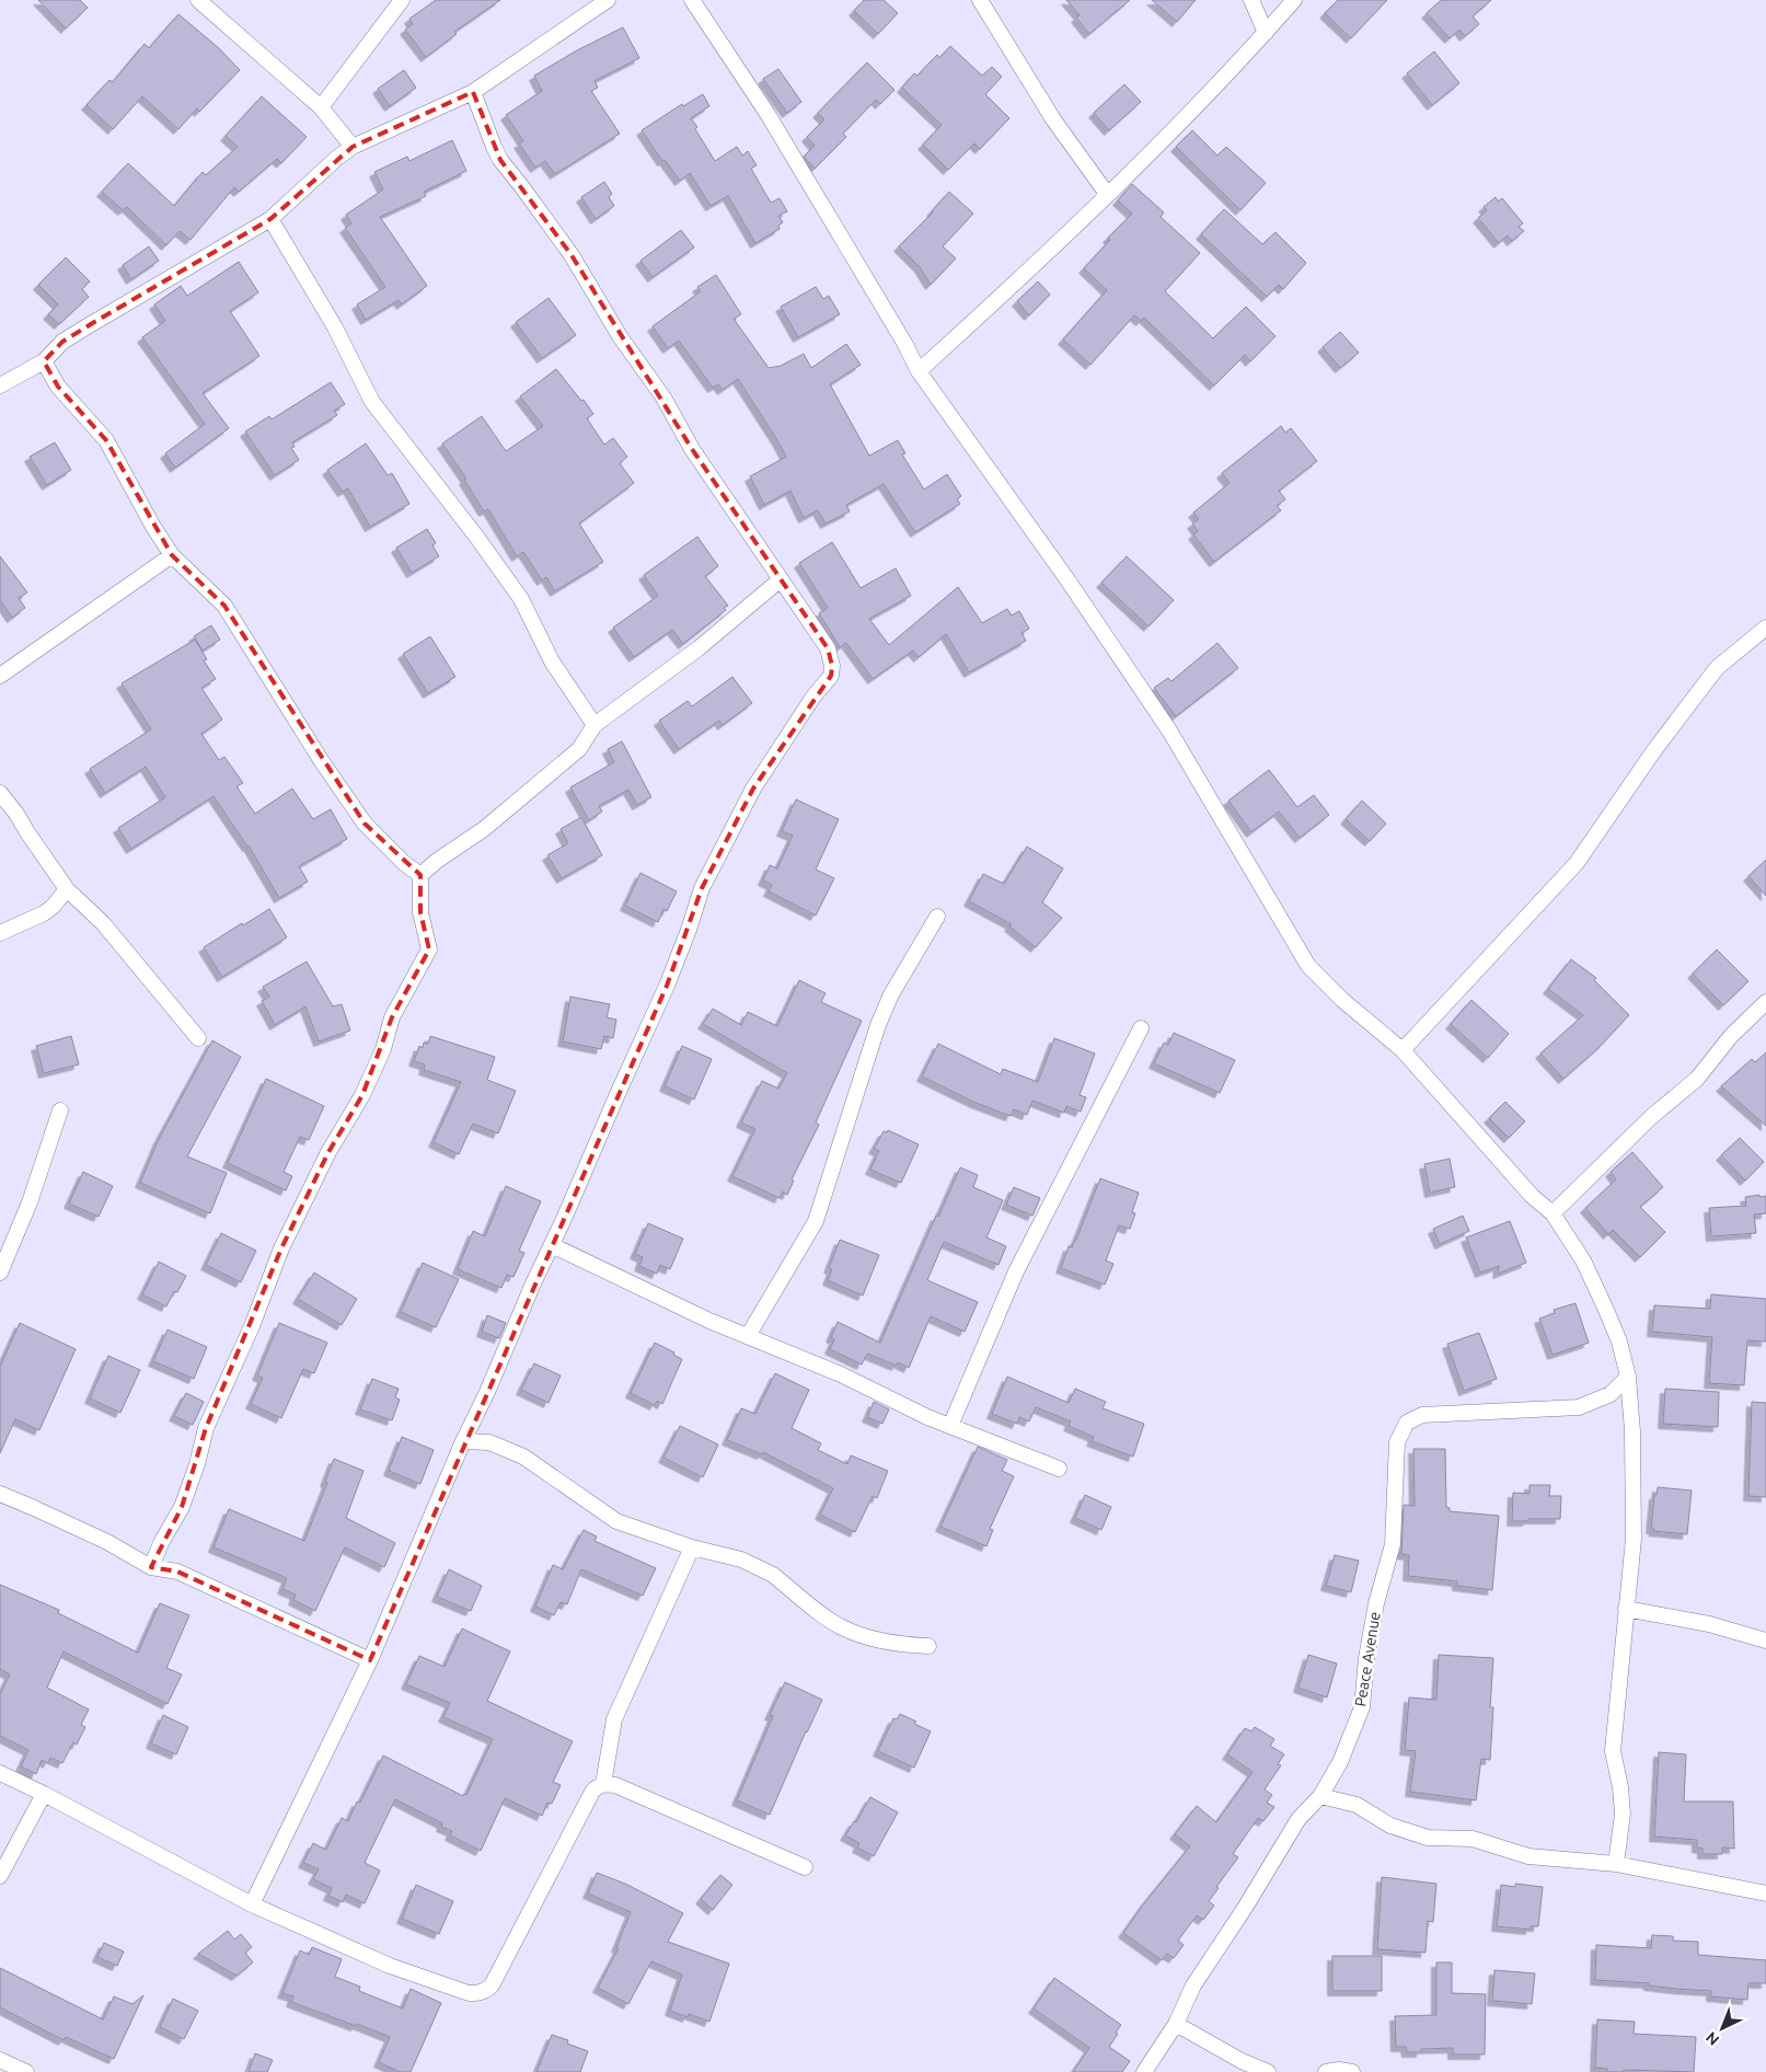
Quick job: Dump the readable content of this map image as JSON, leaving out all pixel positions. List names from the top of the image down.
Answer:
{
  "streets": {
    "street": ["Peace Avenue"]
  },
  "north": "bottom left"
}
